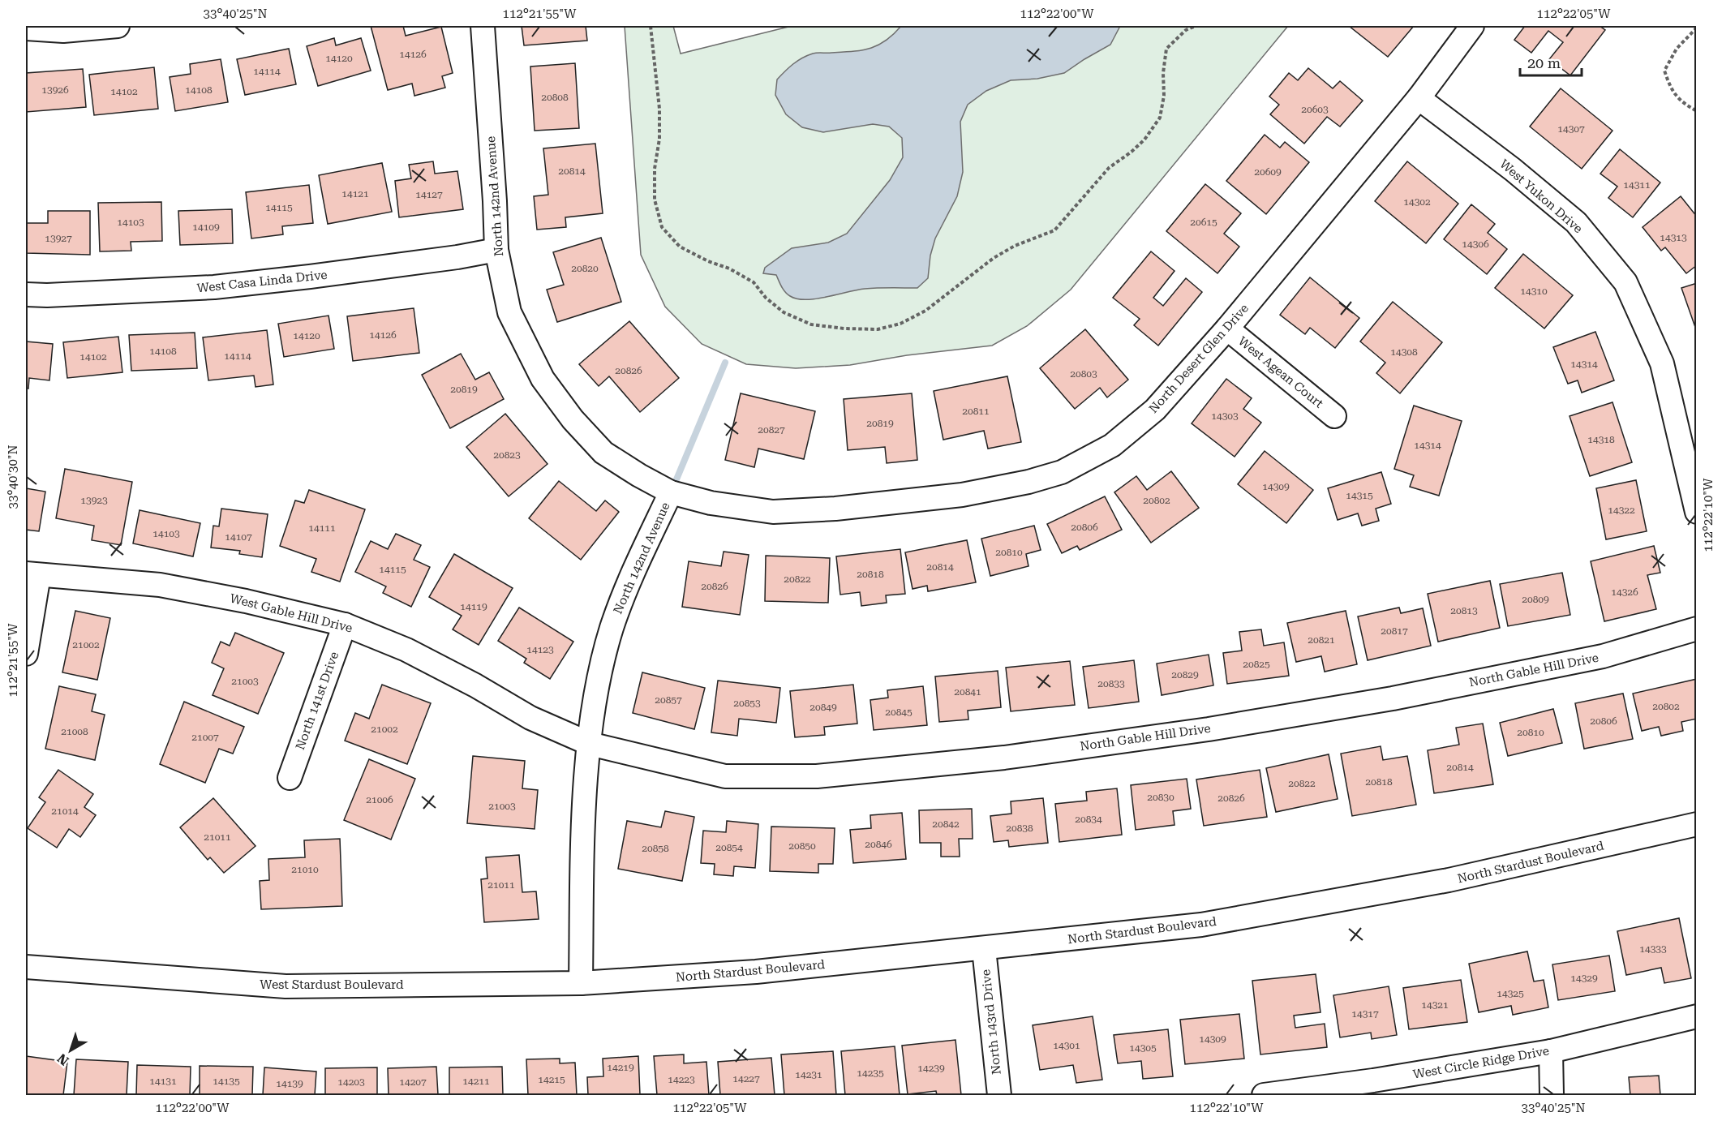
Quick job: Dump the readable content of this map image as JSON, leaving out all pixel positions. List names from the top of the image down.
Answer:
{
  "streets": {
    "street": [
      "North 142nd Avenue",
      "West Yukon Drive",
      "West Casa Linda Drive",
      "North Desert Glen Drive",
      "West Agean Court",
      "West Gable Hill Drive",
      "North Gable Hill Drive",
      "North 141st Drive",
      "North Stardust Boulevard",
      "West Stardust Boulevard",
      "North 143rd Drive",
      "West Circle Ridge Drive"
    ]
  },
  "crossings": [
    ["North 142nd Avenue", "West Casa Linda Drive"],
    ["North 142nd Avenue", "North Desert Glen Drive"],
    ["North 142nd Avenue", "West Gable Hill Drive"],
    ["North 142nd Avenue", "North Gable Hill Drive"],
    ["North 142nd Avenue", "North Stardust Boulevard"],
    ["North 142nd Avenue", "West Stardust Boulevard"],
    ["West Yukon Drive", "North Desert Glen Drive"],
    ["North Desert Glen Drive", "West Agean Court"],
    ["West Gable Hill Drive", "North Gable Hill Drive"],
    ["West Gable Hill Drive", "North 141st Drive"],
    ["North Stardust Boulevard", "West Stardust Boulevard"],
    ["North Stardust Boulevard", "North 143rd Drive"]
  ],
  "house_numbers": [
    "14126",
    "14120",
    "14114",
    "13926",
    "14108",
    "14102",
    "20808",
    "20603",
    "14307",
    "20814",
    "20609",
    "14311",
    "14121",
    "14127",
    "14302",
    "14115",
    "14103",
    "20615",
    "14109",
    "14313",
    "13927",
    "14306",
    "20820",
    "14310",
    "14126",
    "14120",
    "14108",
    "14308",
    "14114",
    "14102",
    "14314",
    "20826",
    "20803",
    "20819",
    "20811",
    "14303",
    "20819",
    "20827",
    "14318",
    "14314",
    "20823",
    "14309",
    "14315",
    "13923",
    "20802",
    "14322",
    "20806",
    "14111",
    "14103",
    "14107",
    "20810",
    "20814",
    "14115",
    "20818",
    "20822",
    "20826",
    "14326",
    "20809",
    "14119",
    "20813",
    "20817",
    "20821",
    "21002",
    "14123",
    "20825",
    "20829",
    "21003",
    "20833",
    "20841",
    "20857",
    "20853",
    "20802",
    "20849",
    "20845",
    "20806",
    "21002",
    "21008",
    "20810",
    "21007",
    "20814",
    "20818",
    "20822",
    "20830",
    "20826",
    "21006",
    "21003",
    "21014",
    "20834",
    "20842",
    "20838",
    "21011",
    "20846",
    "20850",
    "20854",
    "20858",
    "21010",
    "21011",
    "14333",
    "14329",
    "14325",
    "14321",
    "14317",
    "14309",
    "14301",
    "14305",
    "14219",
    "14239",
    "14235",
    "14231",
    "14227",
    "14215",
    "14223",
    "14131",
    "14135",
    "14211",
    "14203",
    "14207",
    "14139"
  ],
  "scale_bar": "20 m",
  "north": "bottom left",
  "coordinates": [
    "33°40'25\"N",
    "112°21'55\"W",
    "112°22'00\"W",
    "112°22'05\"W",
    "33°40'30\"N",
    "112°22'10\"W"
  ]
}
